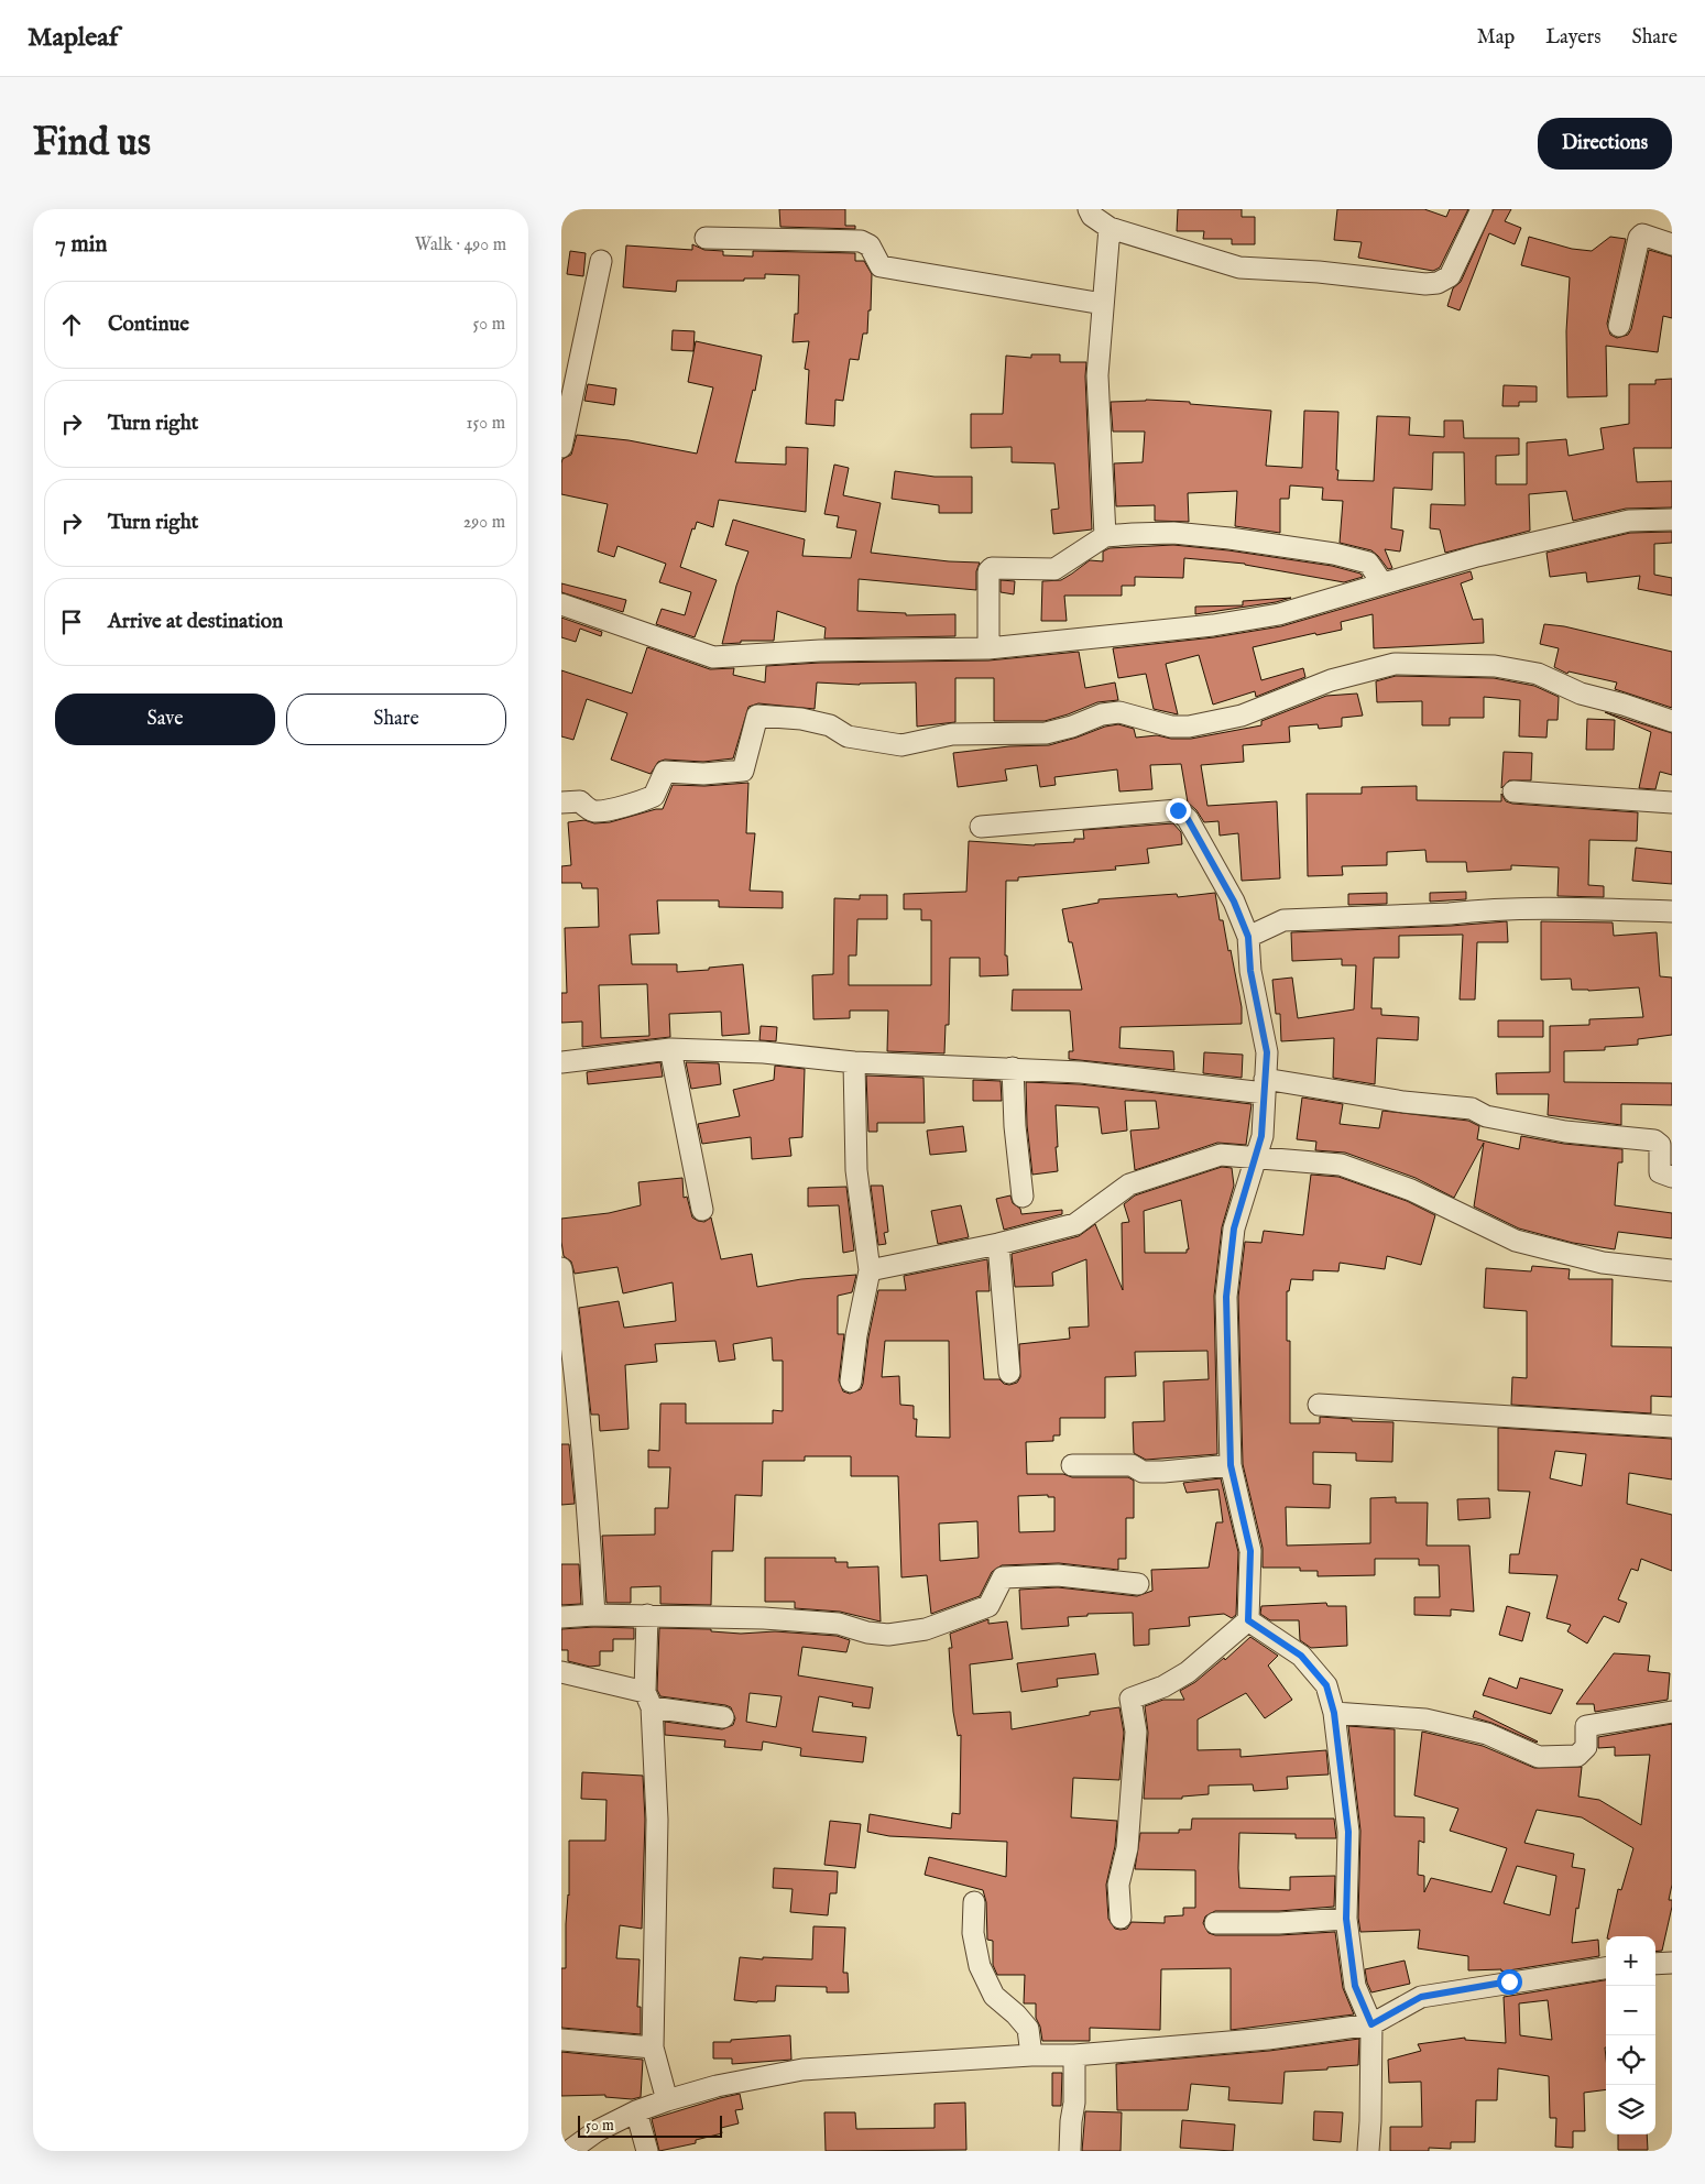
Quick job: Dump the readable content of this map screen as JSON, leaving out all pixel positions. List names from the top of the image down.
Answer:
{
  "scale_bar": "50 m",
  "page": {
    "header": "Mapleaf",
    "nav": ["Map", "Layers", "Share"],
    "buttons": [
      "Directions",
      ["Save", "Share"]
    ],
    "title": "Find us",
    "heading": ["7 min", "Walk · 490 m"],
    "list": [
      ["Continue", "50 m"],
      ["Turn right", "150 m"],
      ["Turn right", "290 m"],
      "Arrive at destination"
    ],
    "map_buttons": ["+", "−"],
    "scale": "50 m"
  }
}
